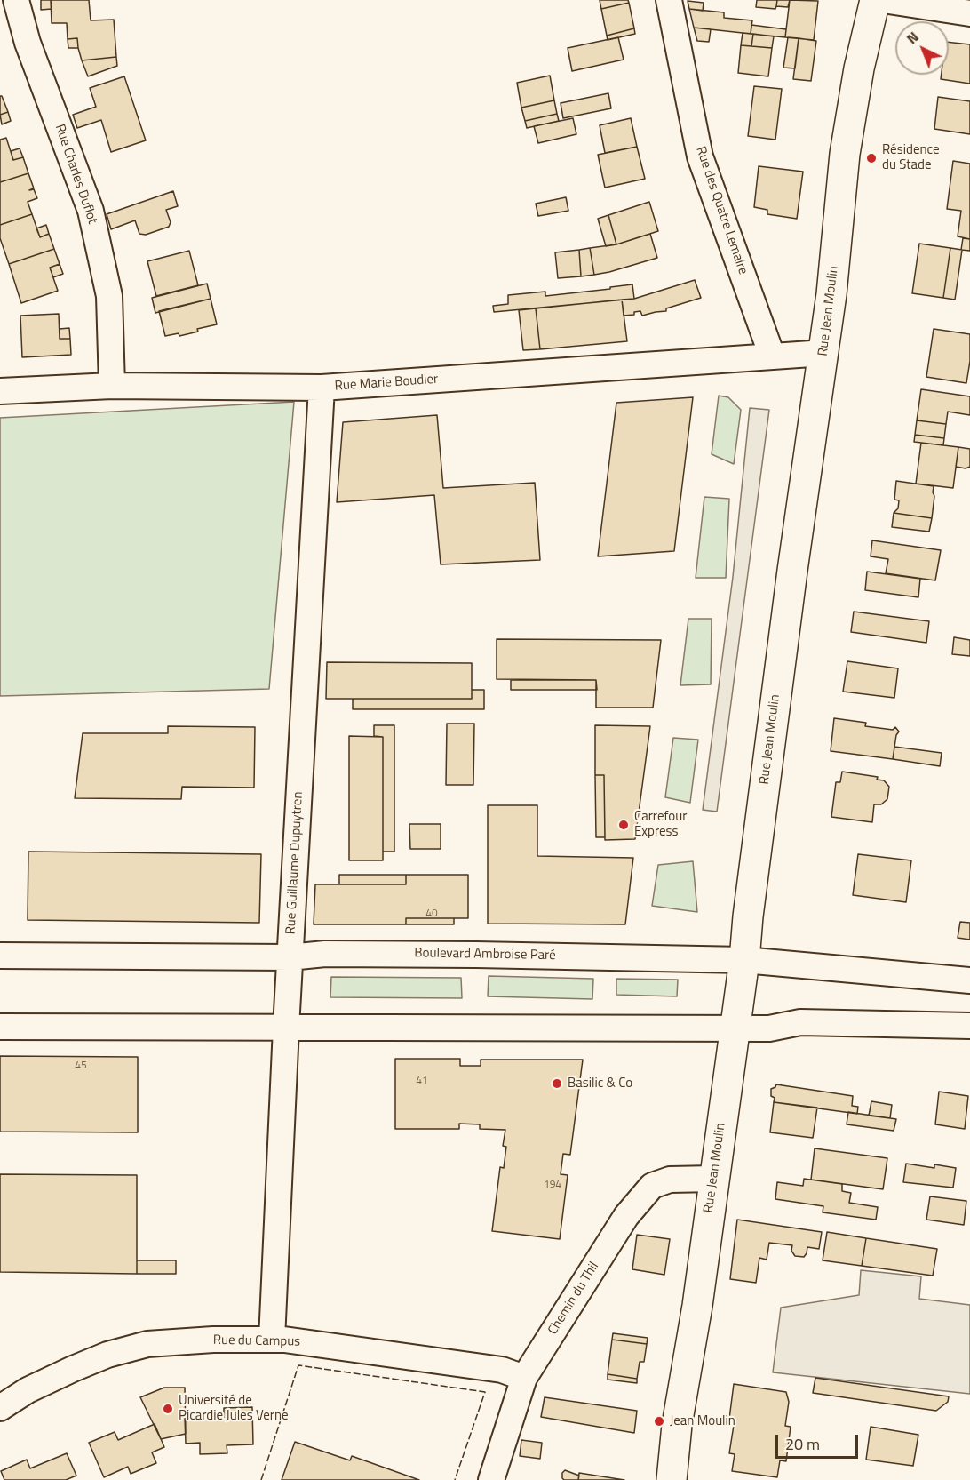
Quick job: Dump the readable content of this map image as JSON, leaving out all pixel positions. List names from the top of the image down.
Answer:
{
  "streets": {
    "main road": ["Rue Jean Moulin"],
    "street": [
      "Rue Charles Duflot",
      "Rue des Quatre Lemaire",
      "Rue Marie Boudier",
      "Rue Guillaume Dupuytren",
      "Boulevard Ambroise Paré",
      "Chemin du Thil",
      "Rue du Campus"
    ]
  },
  "crossings": [
    ["Rue Charles Duflot", "Rue Marie Boudier"],
    ["Rue des Quatre Lemaire", "Rue Marie Boudier"],
    ["Rue Jean Moulin", "Rue Marie Boudier"],
    ["Rue Jean Moulin", "Boulevard Ambroise Paré"],
    ["Rue Jean Moulin", "Chemin du Thil"],
    ["Rue Marie Boudier", "Rue Guillaume Dupuytren"],
    ["Rue Guillaume Dupuytren", "Boulevard Ambroise Paré"],
    ["Rue Guillaume Dupuytren", "Rue du Campus"],
    ["Chemin du Thil", "Rue du Campus"]
  ],
  "places": [
    "Résidence du Stade",
    "Carrefour Express",
    "Basilic & Co",
    "Université de Picardie Jules Verne",
    "Jean Moulin"
  ],
  "house_numbers": [
    "40",
    "45",
    "41",
    "194"
  ],
  "scale_bar": "20 m",
  "north": "top left"
}
